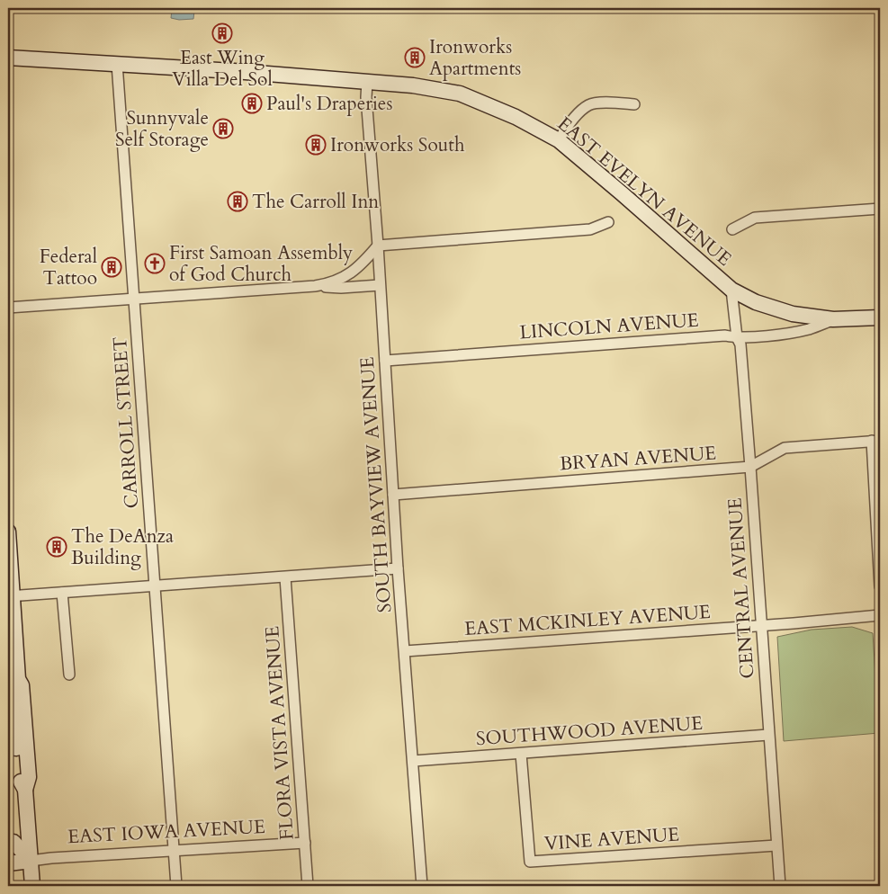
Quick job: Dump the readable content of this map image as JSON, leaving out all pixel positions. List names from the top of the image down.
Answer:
{
  "streets": {
    "main road": ["EAST EVELYN AVENUE", "EAST IOWA AVENUE"],
    "street": [
      "LINCOLN AVENUE",
      "CARROLL STREET",
      "BRYAN AVENUE",
      "SOUTH BAYVIEW AVENUE",
      "CENTRAL AVENUE",
      "EAST MCKINLEY AVENUE",
      "SOUTHWOOD AVENUE",
      "FLORA VISTA AVENUE",
      "VINE AVENUE"
    ]
  },
  "crossings": [
    ["EAST EVELYN AVENUE", "LINCOLN AVENUE"],
    ["EAST EVELYN AVENUE", "CARROLL STREET"],
    ["EAST EVELYN AVENUE", "SOUTH BAYVIEW AVENUE"],
    ["EAST EVELYN AVENUE", "CENTRAL AVENUE"],
    ["LINCOLN AVENUE", "SOUTH BAYVIEW AVENUE"],
    ["LINCOLN AVENUE", "CENTRAL AVENUE"],
    ["CARROLL STREET", "EAST IOWA AVENUE"],
    ["BRYAN AVENUE", "SOUTH BAYVIEW AVENUE"],
    ["BRYAN AVENUE", "CENTRAL AVENUE"],
    ["SOUTH BAYVIEW AVENUE", "EAST MCKINLEY AVENUE"],
    ["SOUTH BAYVIEW AVENUE", "SOUTHWOOD AVENUE"],
    ["CENTRAL AVENUE", "EAST MCKINLEY AVENUE"],
    ["CENTRAL AVENUE", "SOUTHWOOD AVENUE"],
    ["CENTRAL AVENUE", "VINE AVENUE"],
    ["SOUTHWOOD AVENUE", "VINE AVENUE"],
    ["FLORA VISTA AVENUE", "EAST IOWA AVENUE"]
  ],
  "places": {
    "building": [
      "East Wing Villa Del Sol",
      "Ironworks Apartments",
      "Paul's Draperies",
      "Sunnyvale Self Storage",
      "Ironworks South",
      "The Carroll Inn",
      "Federal Tattoo",
      "The DeAnza Building"
    ],
    "church": ["First Samoan Assembly of God Church"]
  }
}
